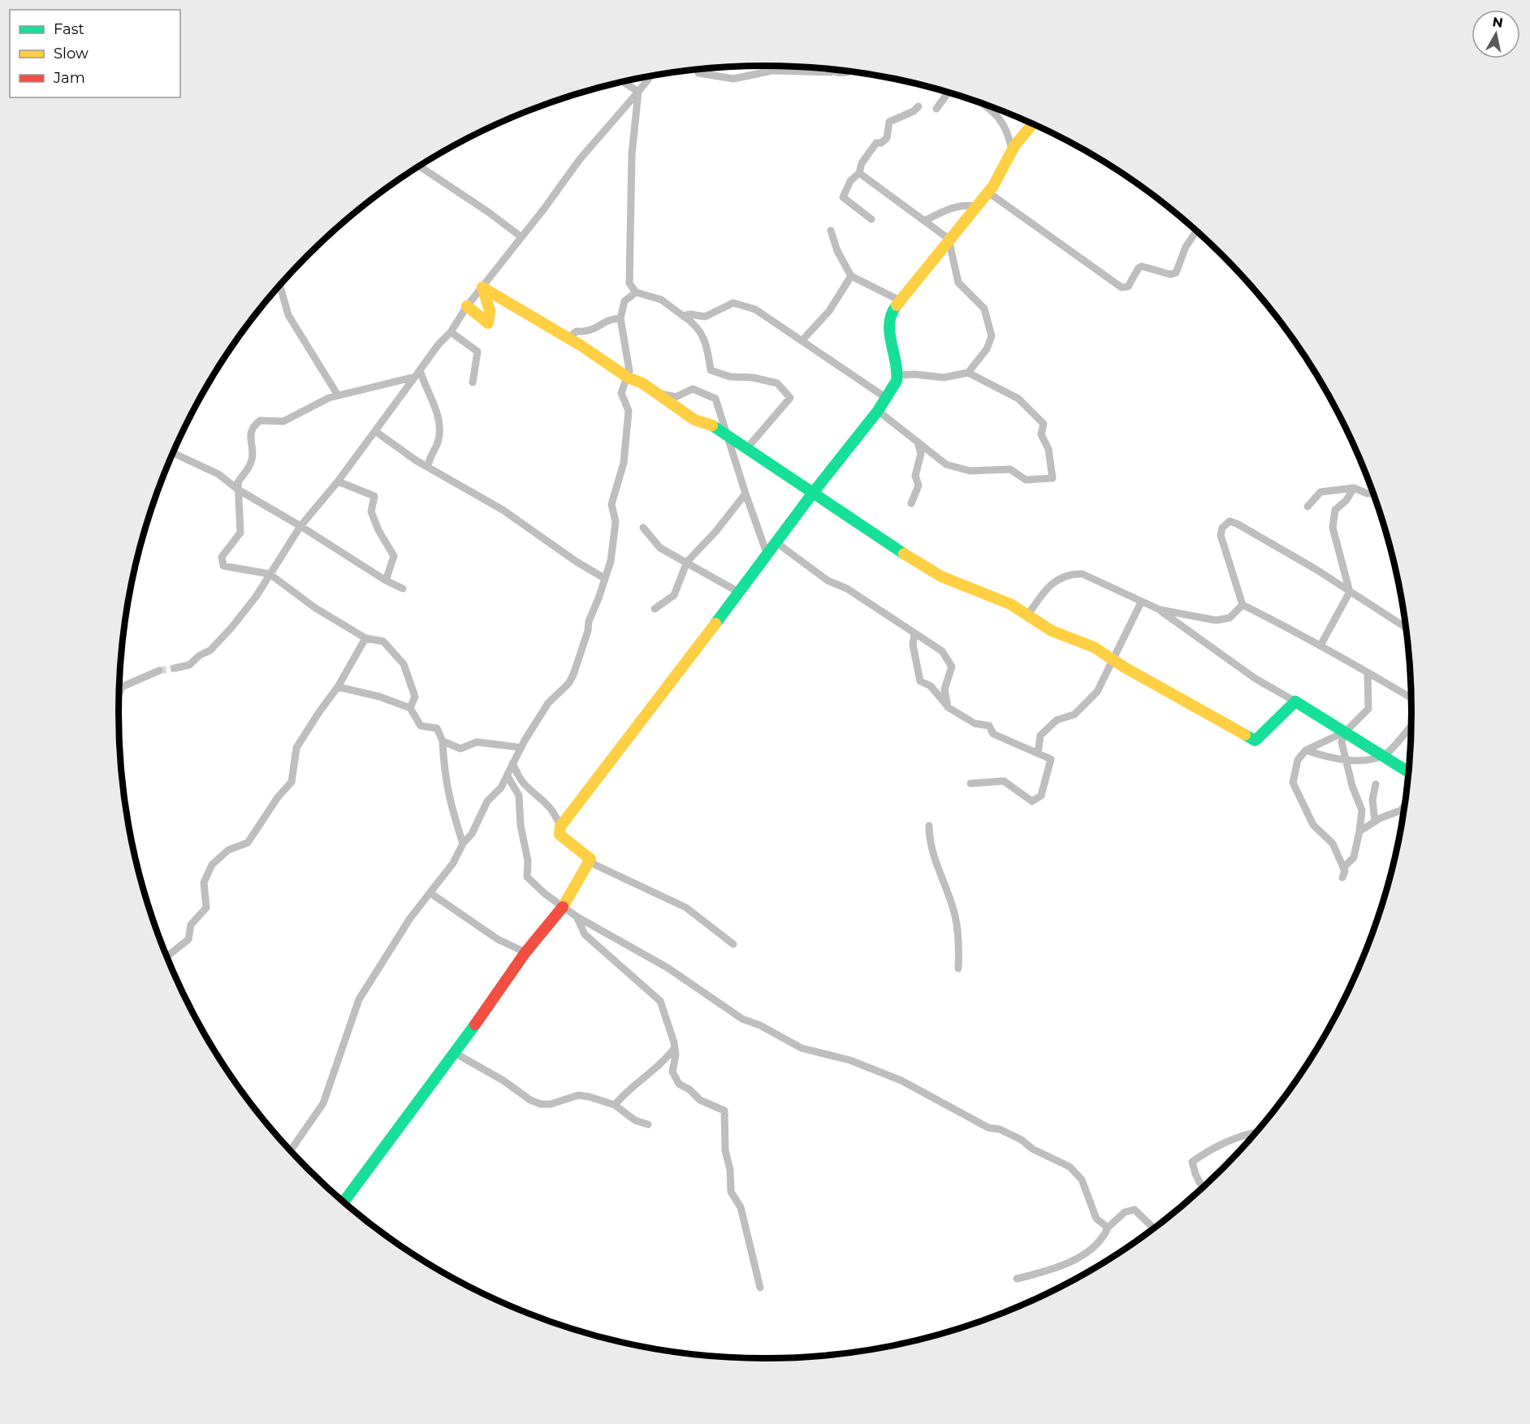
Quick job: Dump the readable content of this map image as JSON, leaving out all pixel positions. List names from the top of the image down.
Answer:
{
  "legend": ["Fast", "Slow", "Jam"],
  "north": "top"
}
